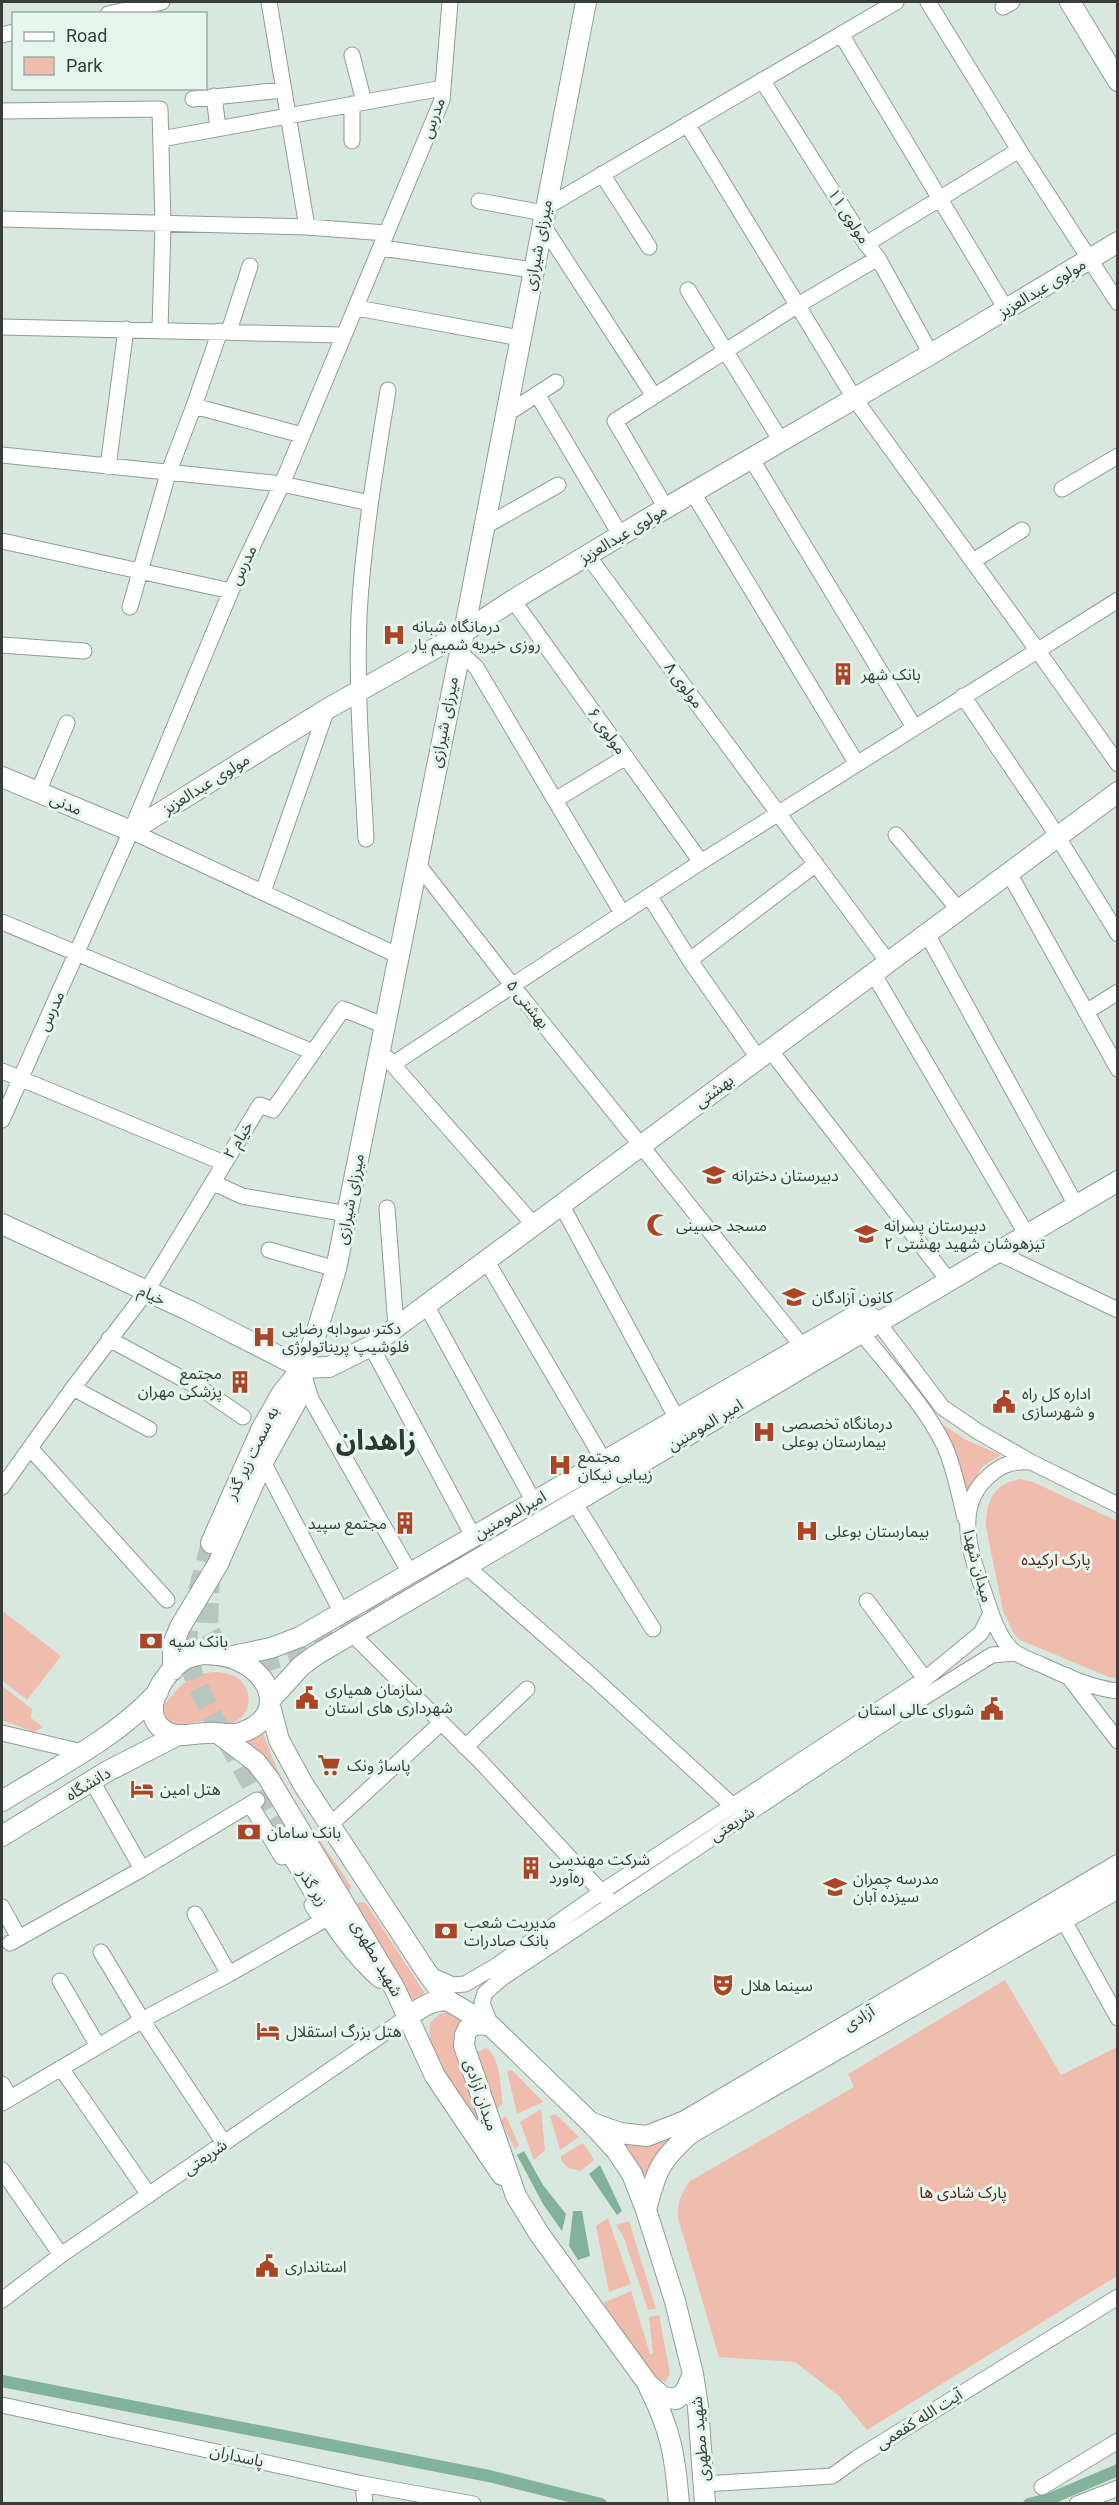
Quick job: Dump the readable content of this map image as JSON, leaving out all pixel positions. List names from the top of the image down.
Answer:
{
  "streets": {
    "main road": [
      "میرزای شیرازی",
      "مولوی عبدالعزیز",
      "مدنی",
      "بهشتی",
      "خیام",
      "امیر المومنین",
      "به سمت زیر گذر",
      "امیرالمومنین",
      "دانشگاه",
      "زیر گذر",
      "شهید مطهری",
      "آزادی",
      "میدان آزادی"
    ],
    "street": [
      "مدرس",
      "مولوی ۱۱",
      "مولوی ۸",
      "مولوی ۶",
      "بهشتی ۵",
      "خیام ۲",
      "میدان شهدا",
      "شریعتی",
      "آیت الله کفعمی",
      "پاسداران"
    ]
  },
  "crossings": [
    ["مدرس", "مولوی عبدالعزیز"],
    ["مدرس", "مدنی"],
    ["مولوی ۱۱", "مولوی عبدالعزیز"],
    ["میرزای شیرازی", "مولوی عبدالعزیز"],
    ["میرزای شیرازی", "بهشتی ۵"],
    ["میرزای شیرازی", "بهشتی"],
    ["میرزای شیرازی", "خیام ۲"],
    ["میرزای شیرازی", "خیام"],
    ["میرزای شیرازی", "به سمت زیر گذر"],
    ["مولوی عبدالعزیز", "مولوی ۸"],
    ["مولوی عبدالعزیز", "مولوی ۶"],
    ["مولوی عبدالعزیز", "مدنی"],
    ["مولوی ۸", "بهشتی"],
    ["مولوی ۸", "امیر المومنین"],
    ["بهشتی ۵", "بهشتی"],
    ["بهشتی ۵", "امیرالمومنین"],
    ["بهشتی", "خیام"],
    ["بهشتی", "به سمت زیر گذر"],
    ["خیام ۲", "خیام"],
    ["خیام", "به سمت زیر گذر"],
    ["امیر المومنین", "امیرالمومنین"],
    ["امیر المومنین", "دانشگاه"],
    ["امیر المومنین", "شهید مطهری"],
    ["امیرالمومنین", "دانشگاه"],
    ["امیرالمومنین", "شهید مطهری"],
    ["میدان شهدا", "شریعتی"],
    ["دانشگاه", "شهید مطهری"],
    ["شریعتی", "شهید مطهری"],
    ["شریعتی", "میدان آزادی"],
    ["زیر گذر", "شهید مطهری"],
    ["شهید مطهری", "میدان آزادی"],
    ["شهید مطهری", "آیت الله کفعمی"]
  ],
  "districts": ["زاهدان"],
  "parks": ["پارک ارکیده", "پارک شادی ها"],
  "places": {
    "hospital": [
      "درمانگاه شبانه روزی خیریه شمیم یار",
      "دکتر سودابه رضایی فلوشیپ پریناتولوژی",
      "درمانگاه تخصصی بیمارستان بوعلی",
      "مجتمع زیبایی نیکان",
      "بیمارستان بوعلی"
    ],
    "building": [
      "بانک شهر",
      "مجتمع پزشکی مهران",
      "مجتمع سپید",
      "شرکت مهندسی ره‌آورد"
    ],
    "school or university": [
      "دبیرستان دخترانه",
      "دبیرستان پسرانه تیزهوشان شهید بهشتی ۲",
      "کانون آزادگان",
      "مدرسه چمران سیزده آبان"
    ],
    "mosque": ["مسجد حسینی"],
    "public building": [
      "اداره کل راه و شهرسازی",
      "سازمان همیاری شهرداری های استان",
      "شورای عالی استان",
      "استانداری"
    ],
    "bank": ["بانک سپه", "بانک سامان", "مدیریت شعب بانک صادرات"],
    "supermarket": ["پاساژ ونک"],
    "hotel": ["هتل امین", "هتل بزرگ استقلال"],
    "theatre": ["سینما هلال"]
  },
  "legend": ["Road", "Park"]
}
